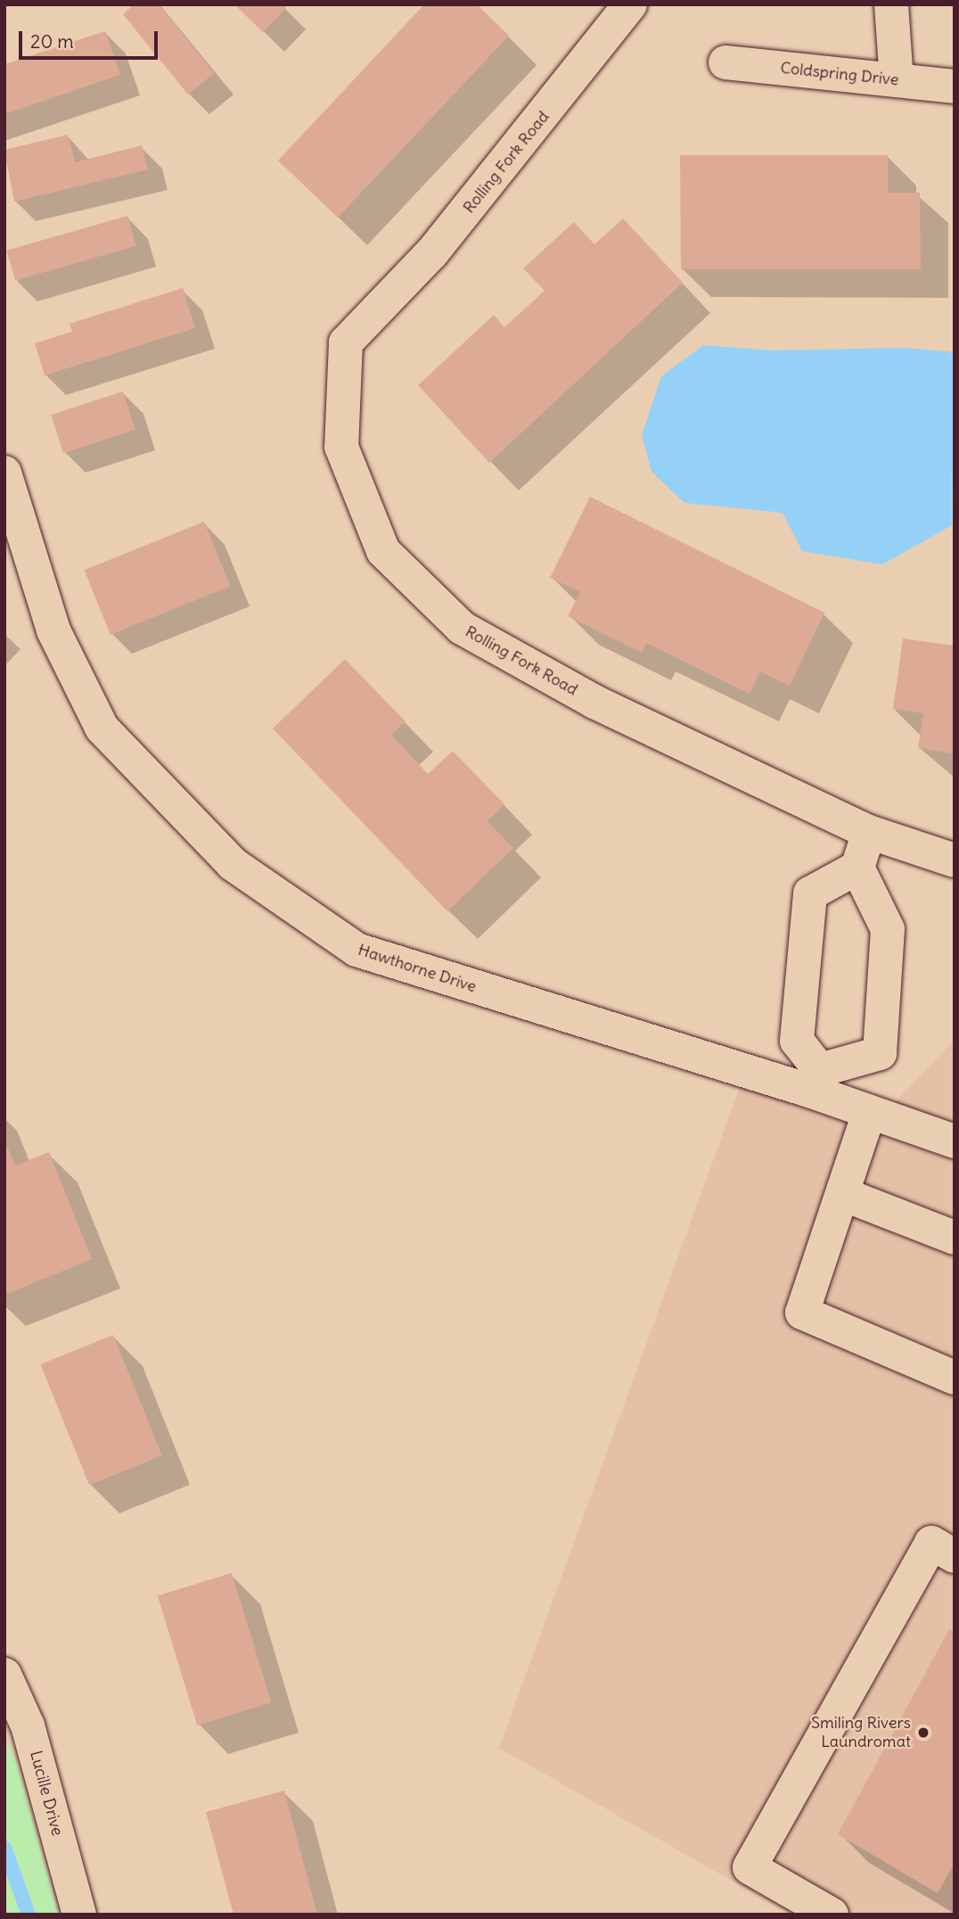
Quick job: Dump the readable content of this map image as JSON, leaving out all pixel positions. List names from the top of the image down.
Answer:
{
  "streets": {
    "street": [
      "Coldspring Drive",
      "Rolling Fork Road",
      "Hawthorne Drive",
      "Lucille Drive"
    ]
  },
  "places": ["Smiling Rivers Laundromat"],
  "scale_bar": "20 m"
}
